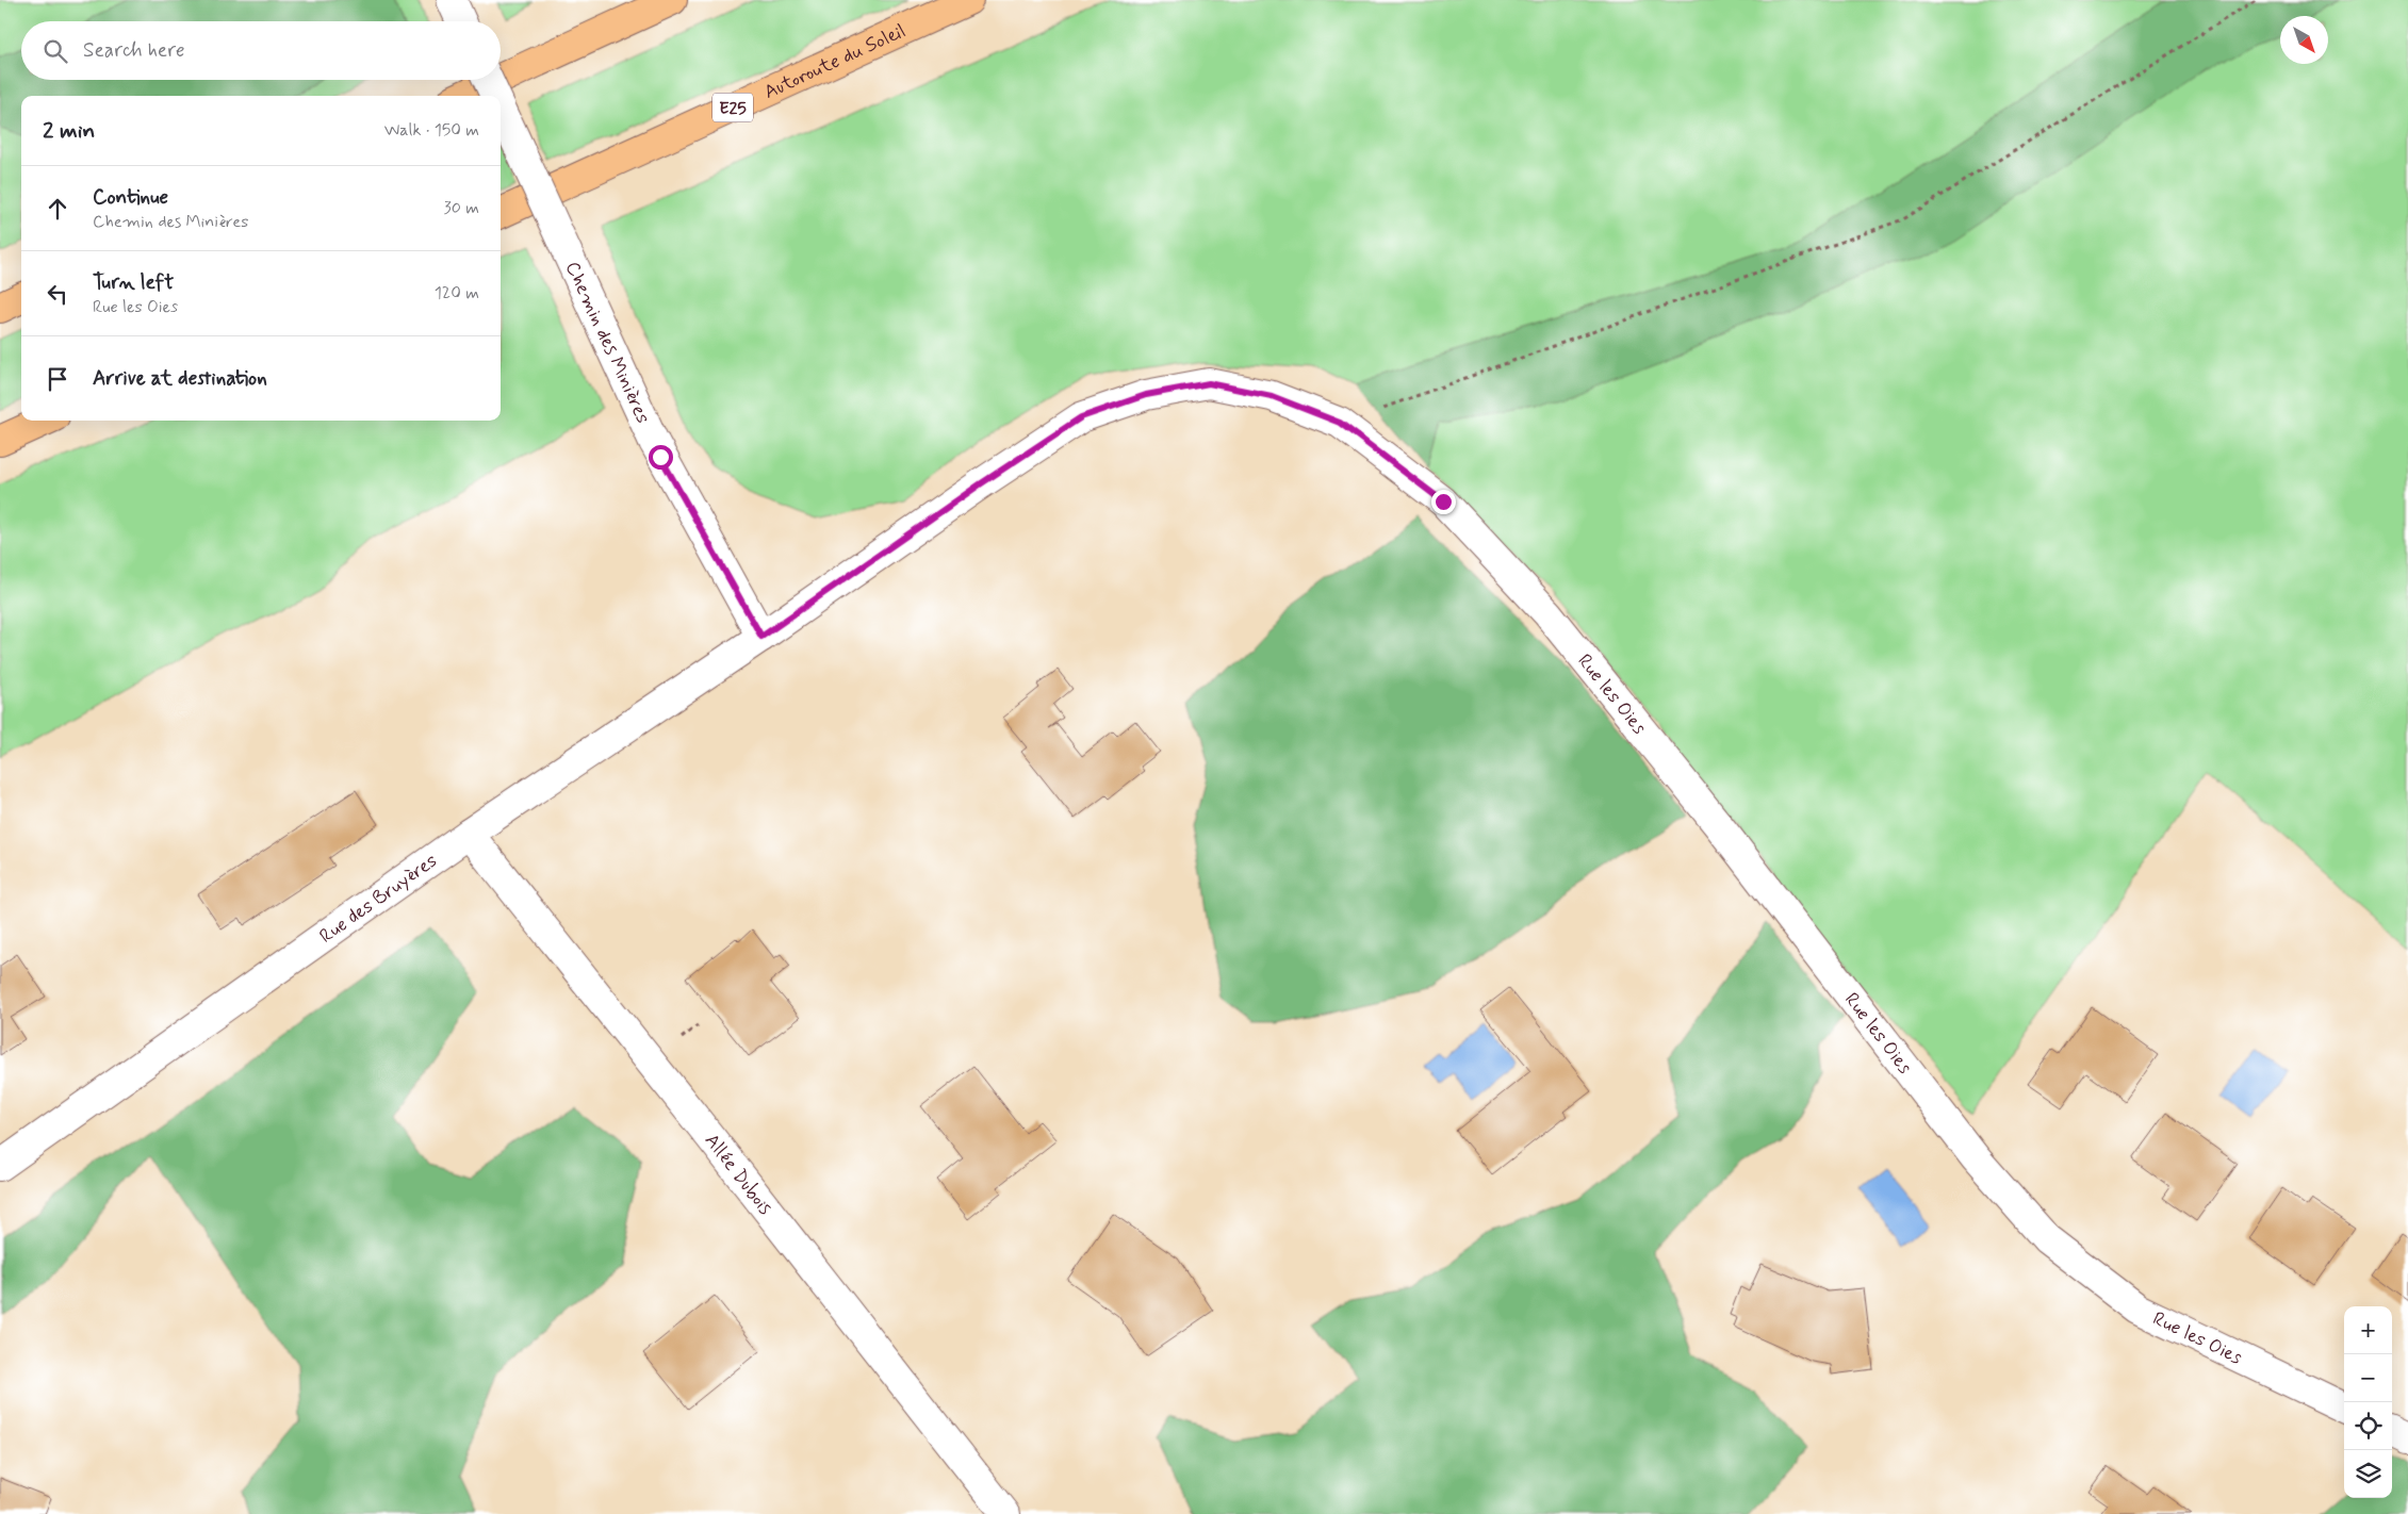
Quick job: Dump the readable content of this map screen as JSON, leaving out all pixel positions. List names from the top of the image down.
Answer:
{
  "streets": {
    "highway": ["Autoroute du Soleil", "E25"],
    "street": [
      "Chemin des Minières",
      "Rue les Oies",
      "Rue des Bruyères",
      "Allée Dubois"
    ]
  },
  "crossings": [
    ["Chemin des Minières", "Rue les Oies"],
    ["Chemin des Minières", "Rue des Bruyères"],
    ["Rue les Oies", "Rue des Bruyères"],
    ["Rue des Bruyères", "Allée Dubois"]
  ],
  "north": "bottom right",
  "page": {
    "search": "Search here",
    "heading": ["2 min", "Walk · 150 m"],
    "list": [
      ["Continue", "Chemin des Minières", "30 m"],
      ["Turn left", "Rue les Oies", "120 m"],
      "Arrive at destination"
    ],
    "map_buttons": ["+", "−"]
  }
}
